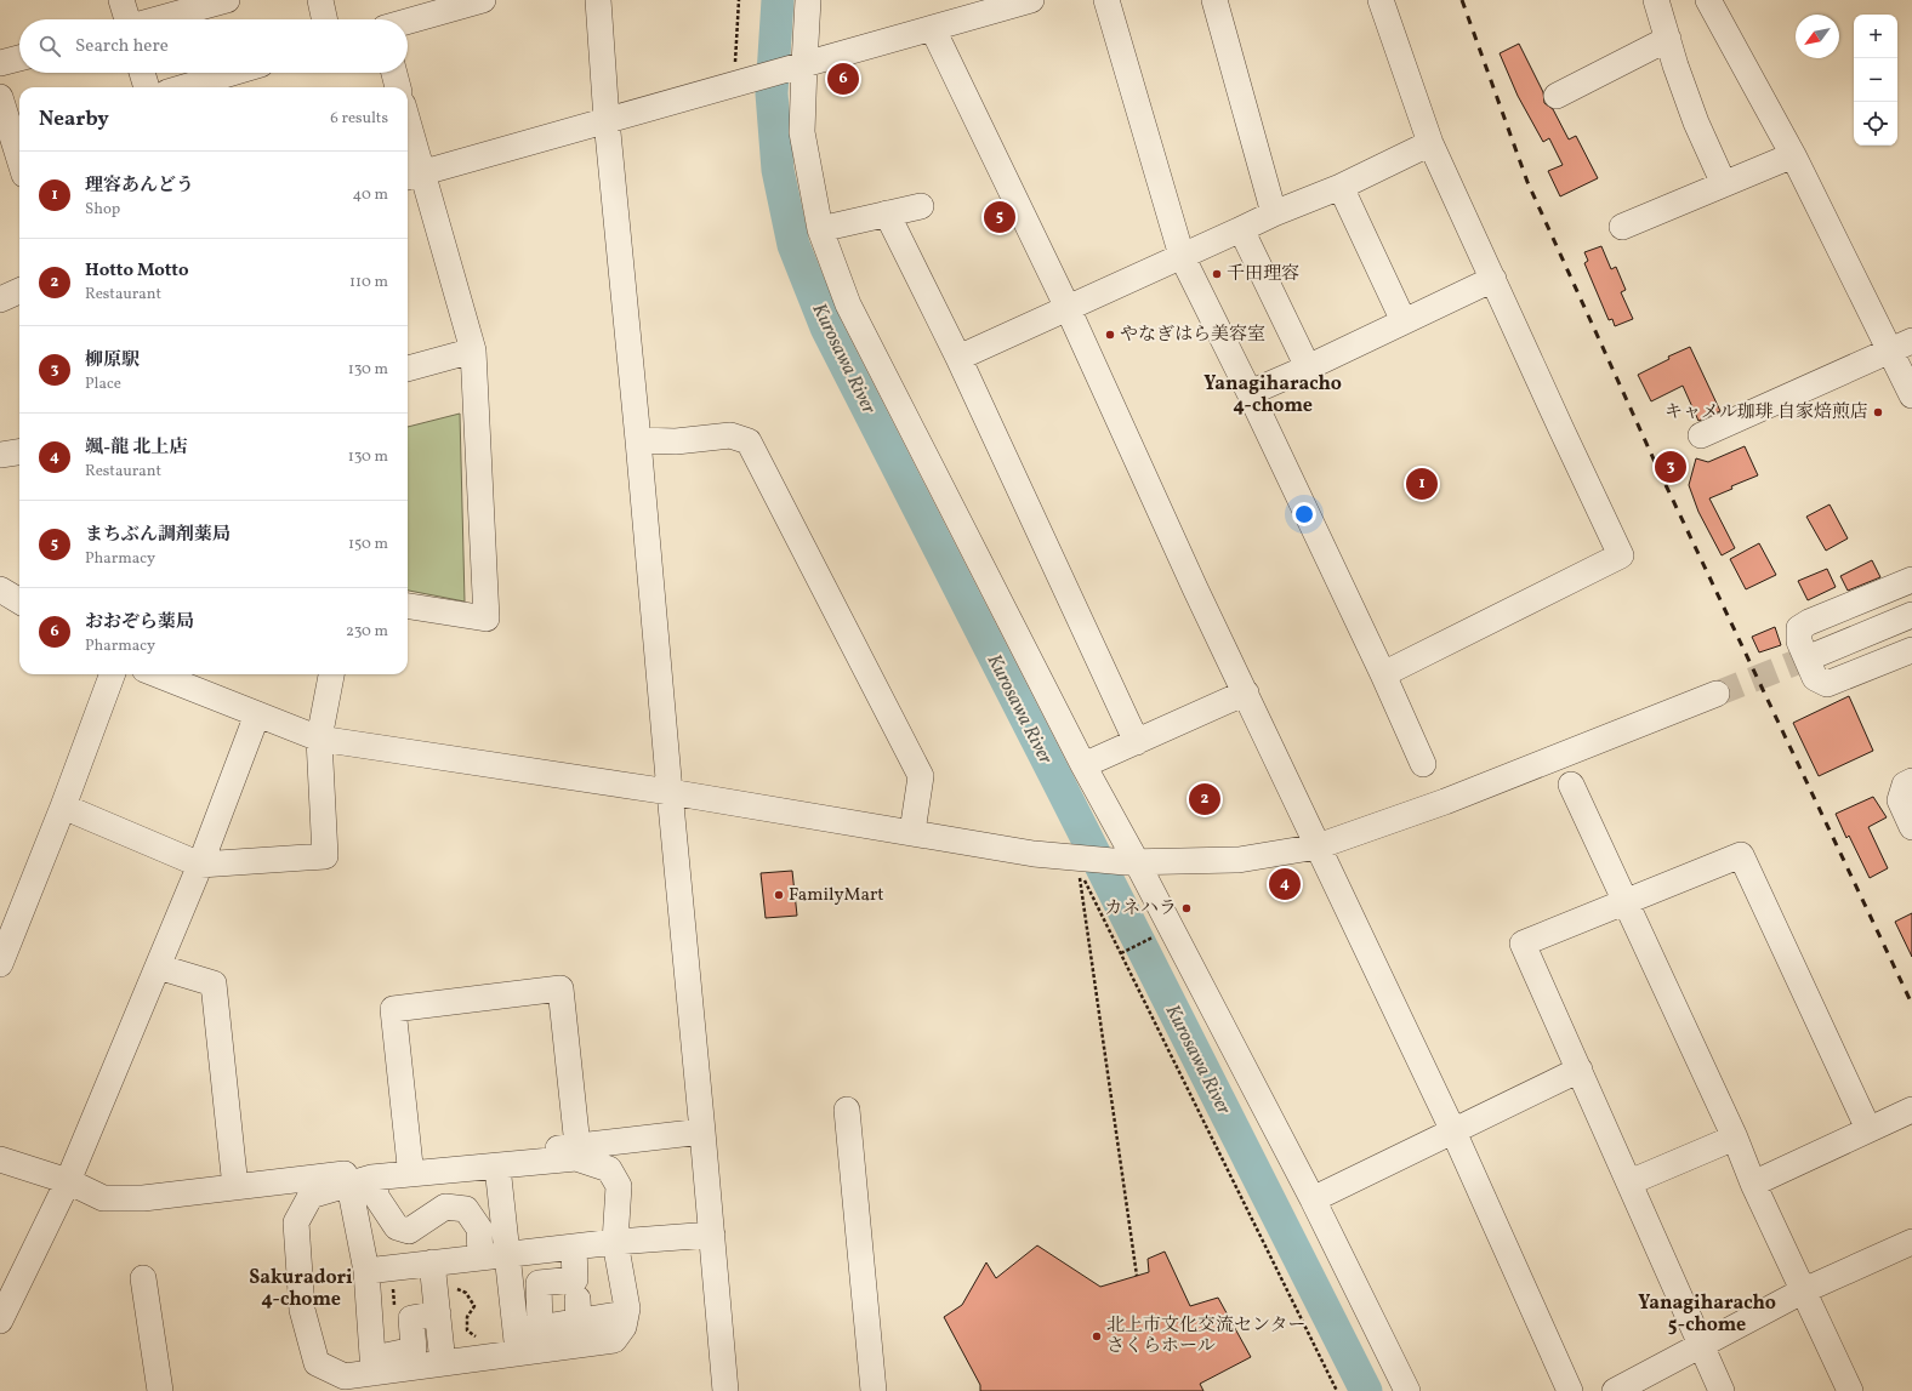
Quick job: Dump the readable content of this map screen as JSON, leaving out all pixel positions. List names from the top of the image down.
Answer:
{
  "districts": ["Yanagiharacho 4-chome", "Sakuradori 4-chome", "Yanagiharacho 5-chome"],
  "water": ["Kurosawa River"],
  "places": [
    "千田理容",
    "やなぎはら美容室",
    "キャメル珈琲 自家焙煎店",
    "FamilyMart",
    "カネハラ",
    "北上市文化交流センター さくらホール"
  ],
  "north": "bottom left",
  "page": {
    "map_buttons": ["+", "−"],
    "search": "Search here",
    "pins": [
      "6",
      "5",
      "3",
      "1",
      "2",
      "4"
    ],
    "heading": ["Nearby", "6 results"],
    "list": [
      {
        "mark": "1",
        "name": "理容あんどう",
        "note": "Shop",
        "value": "40 m"
      },
      {
        "mark": "2",
        "name": "Hotto Motto",
        "note": "Restaurant",
        "value": "110 m"
      },
      {
        "mark": "3",
        "name": "柳原駅",
        "note": "Place",
        "value": "130 m"
      },
      {
        "mark": "4",
        "name": "颯-龍 北上店",
        "note": "Restaurant",
        "value": "130 m"
      },
      {
        "mark": "5",
        "name": "まちぶん調剤薬局",
        "note": "Pharmacy",
        "value": "150 m"
      },
      {
        "mark": "6",
        "name": "おおぞら薬局",
        "note": "Pharmacy",
        "value": "230 m"
      }
    ]
  }
}
